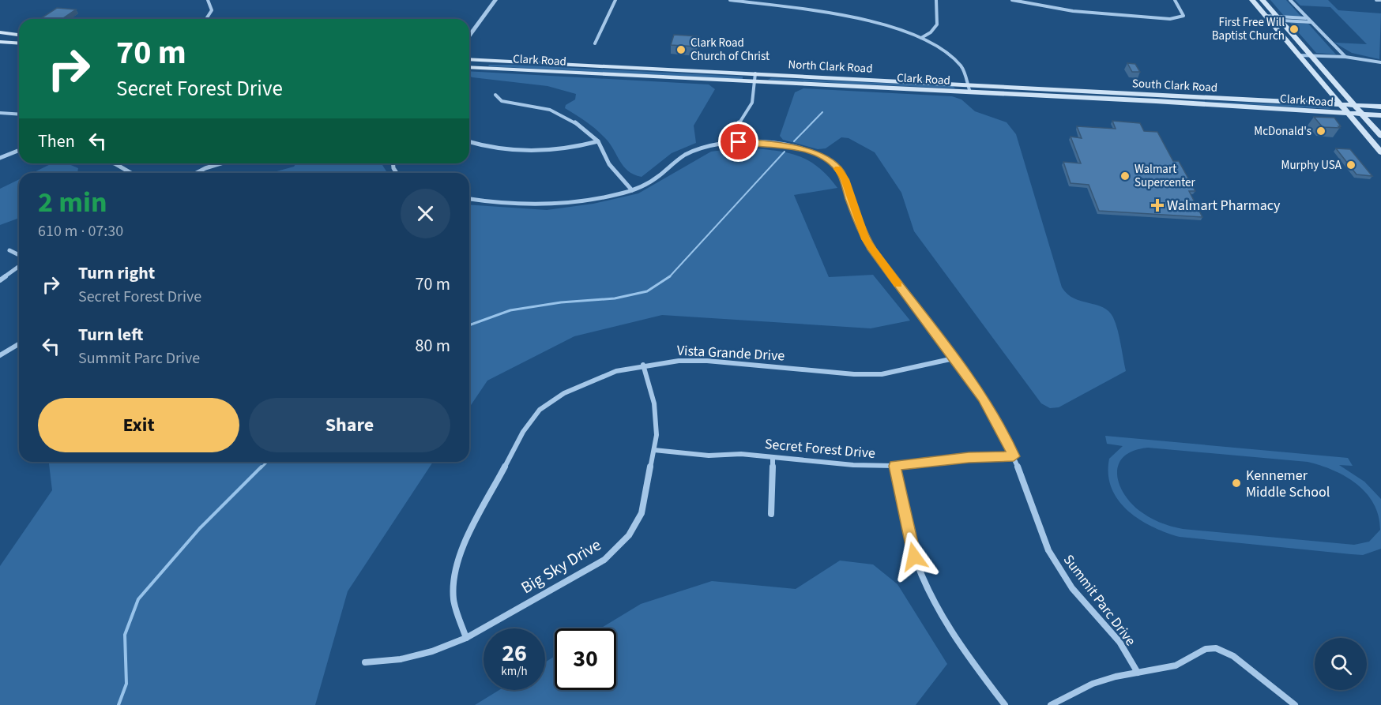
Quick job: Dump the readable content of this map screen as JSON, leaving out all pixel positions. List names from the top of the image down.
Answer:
{
  "streets": {
    "main road": ["Clark Road", "North Clark Road", "South Clark Road"],
    "street": [
      "Vista Grande Drive",
      "Secret Forest Drive",
      "Big Sky Drive",
      "Summit Parc Drive"
    ]
  },
  "crossings": [
    ["Clark Road", "North Clark Road"],
    ["Clark Road", "South Clark Road"],
    ["North Clark Road", "South Clark Road"],
    ["Vista Grande Drive", "Big Sky Drive"],
    ["Vista Grande Drive", "Summit Parc Drive"],
    ["Secret Forest Drive", "Big Sky Drive"],
    ["Secret Forest Drive", "Summit Parc Drive"]
  ],
  "places": {
    "other": [
      "First Free Will Baptist Church",
      "Clark Road Church of Christ",
      "McDonald's",
      "Murphy USA",
      "Walmart Supercenter",
      "Kennemer Middle School"
    ],
    "health": ["Walmart Pharmacy"]
  },
  "page": {
    "turn": ["70 m", "Secret Forest Drive"],
    "then": "Then",
    "heading": ["2 min", "610 m · 07:30"],
    "list": [
      {
        "name": "Turn right",
        "note": "Secret Forest Drive",
        "value": "70 m"
      },
      {
        "name": "Turn left",
        "note": "Summit Parc Drive",
        "value": "80 m"
      }
    ],
    "buttons": ["Exit", "Share"],
    "speed": "26 km/h",
    "limit": "30"
  }
}
